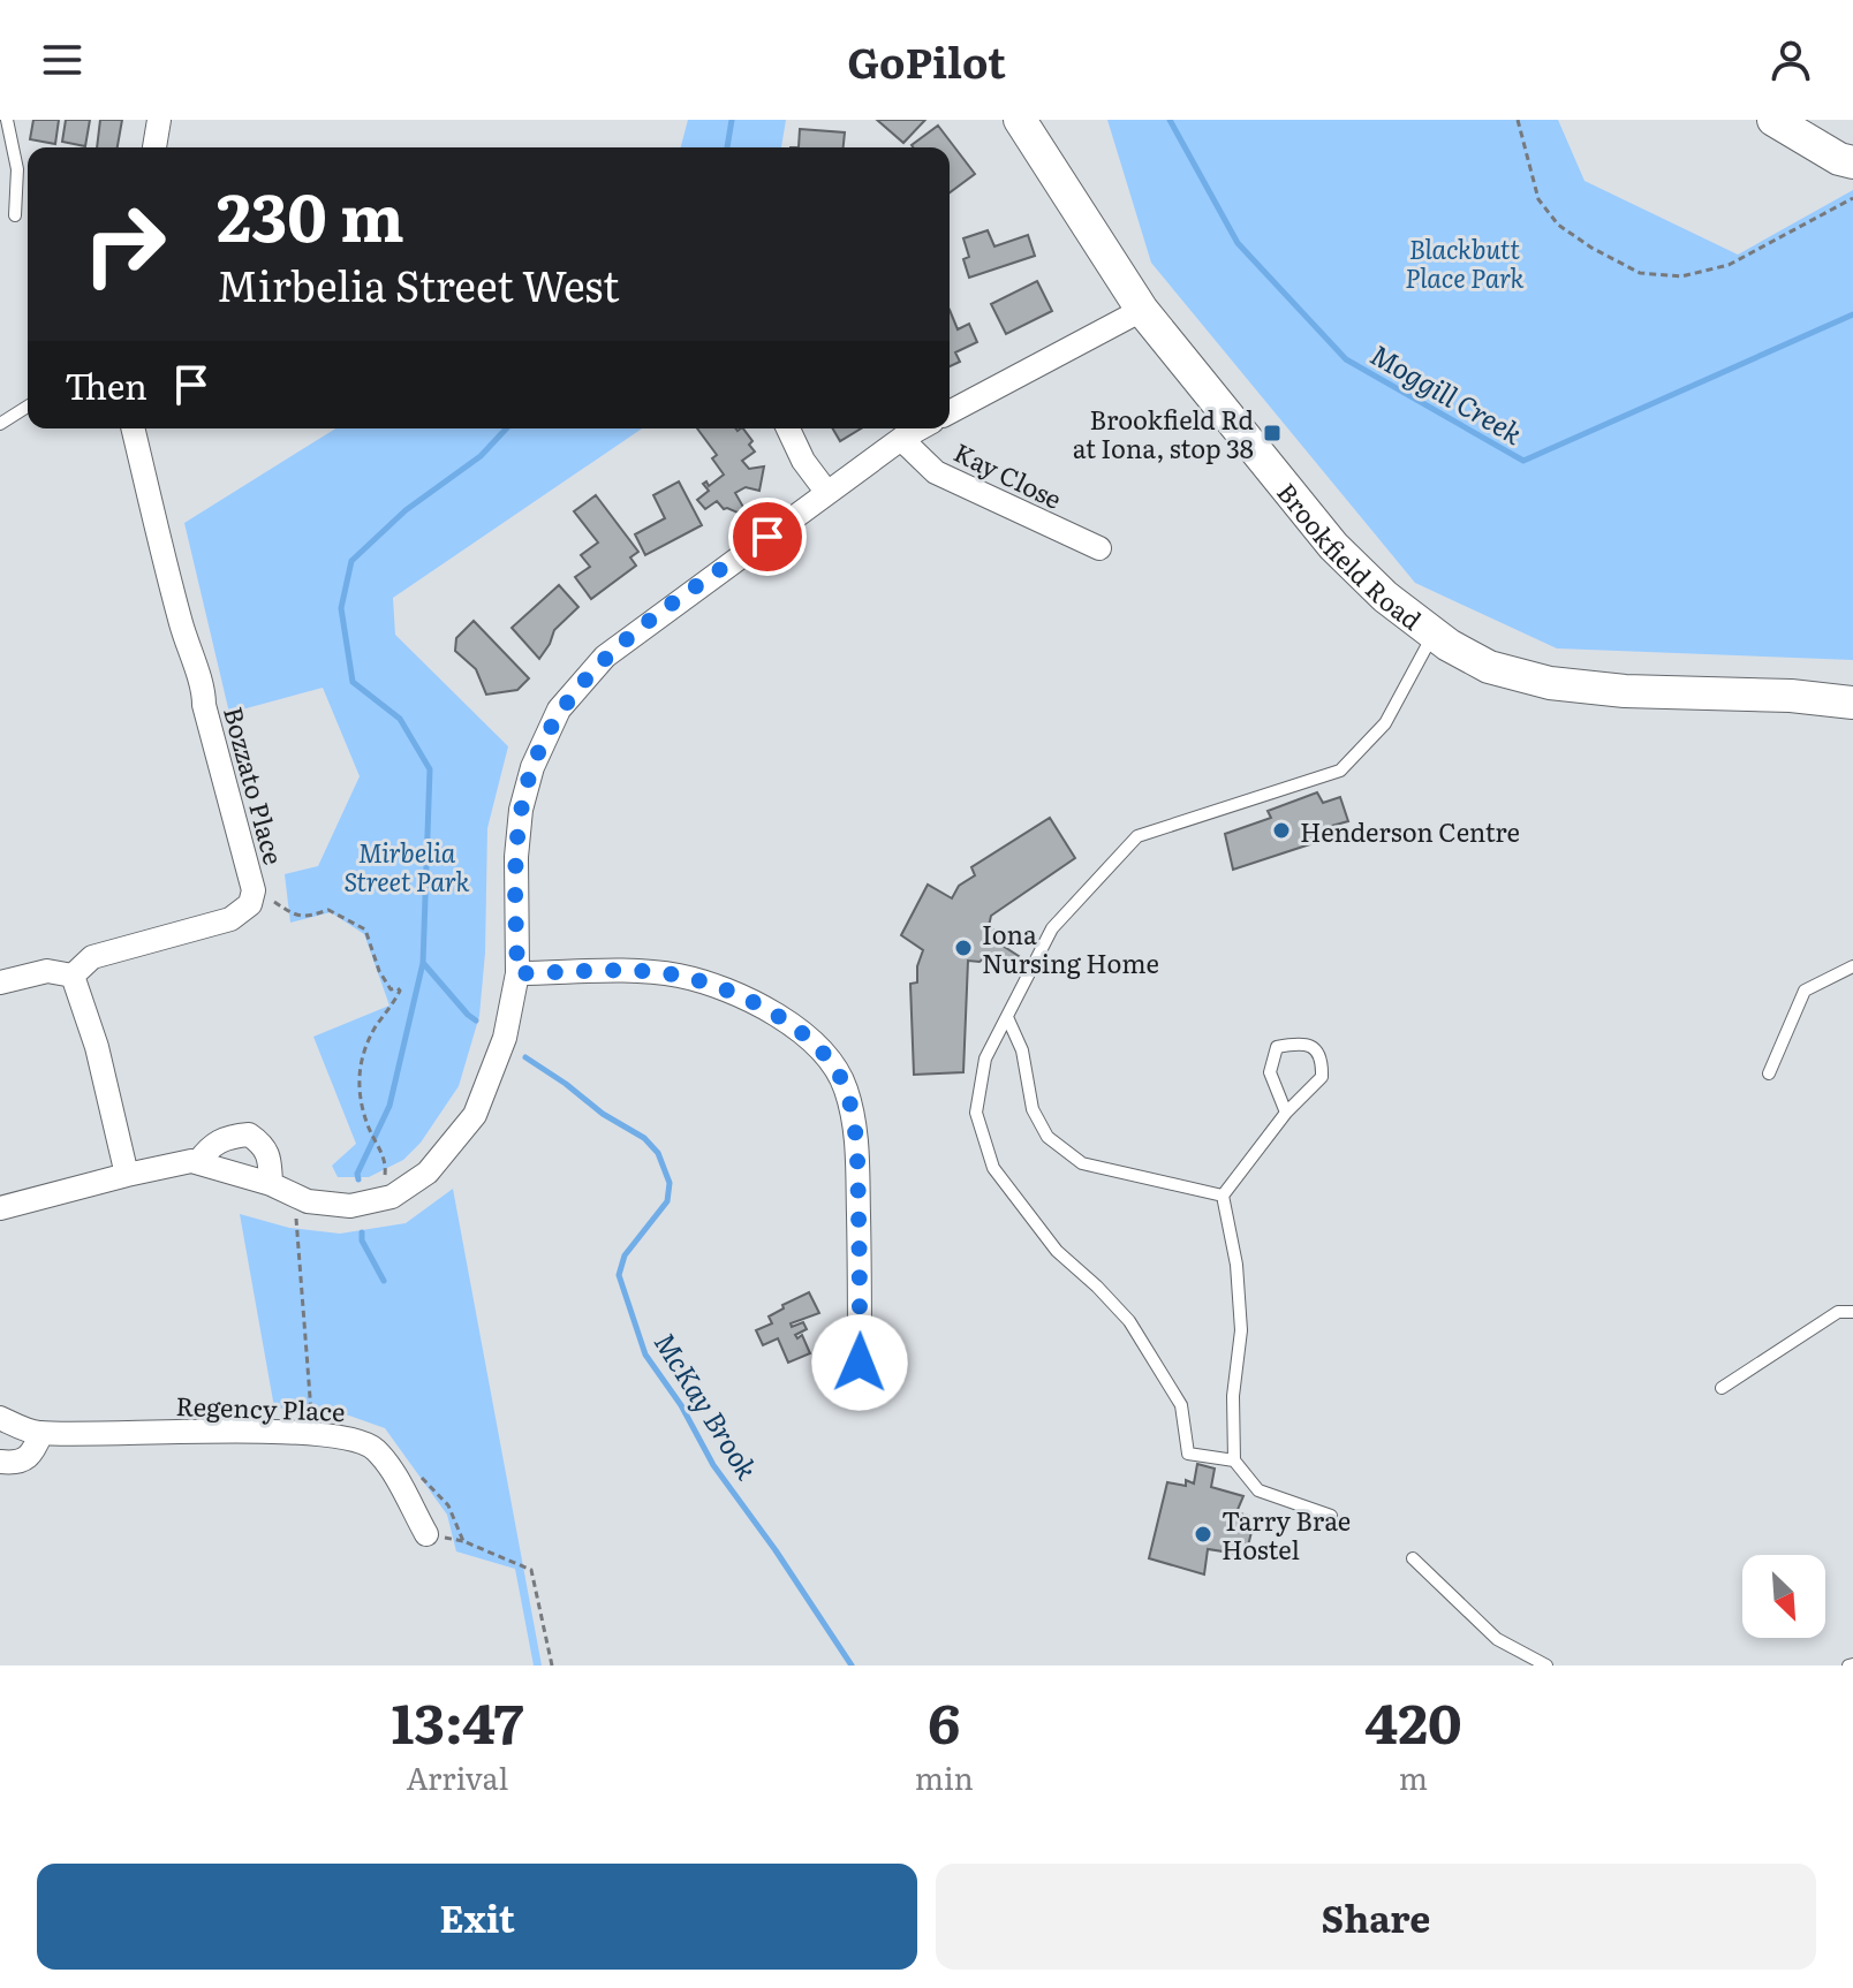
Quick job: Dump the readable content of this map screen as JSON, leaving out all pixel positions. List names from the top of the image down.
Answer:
{
  "streets": {
    "main road": ["Brookfield Road"],
    "street": ["Kay Close", "Bozzato Place", "Regency Place"]
  },
  "water": ["Moggill Creek", "McKay Brook"],
  "parks": ["Blackbutt Place Park", "Mirbelia Street Park"],
  "places": {
    "transit": ["Brookfield Rd at Iona, stop 38"],
    "other": ["Henderson Centre", "Iona Nursing Home", "Tarry Brae Hostel"]
  },
  "north": "bottom right",
  "page": {
    "header": "GoPilot",
    "turn": ["230 m", "Mirbelia Street West"],
    "then": "Then",
    "eta": [
      "13:47",
      "Arrival",
      "6",
      "min",
      "420",
      "m"
    ],
    "buttons": ["Exit", "Share"]
  }
}
